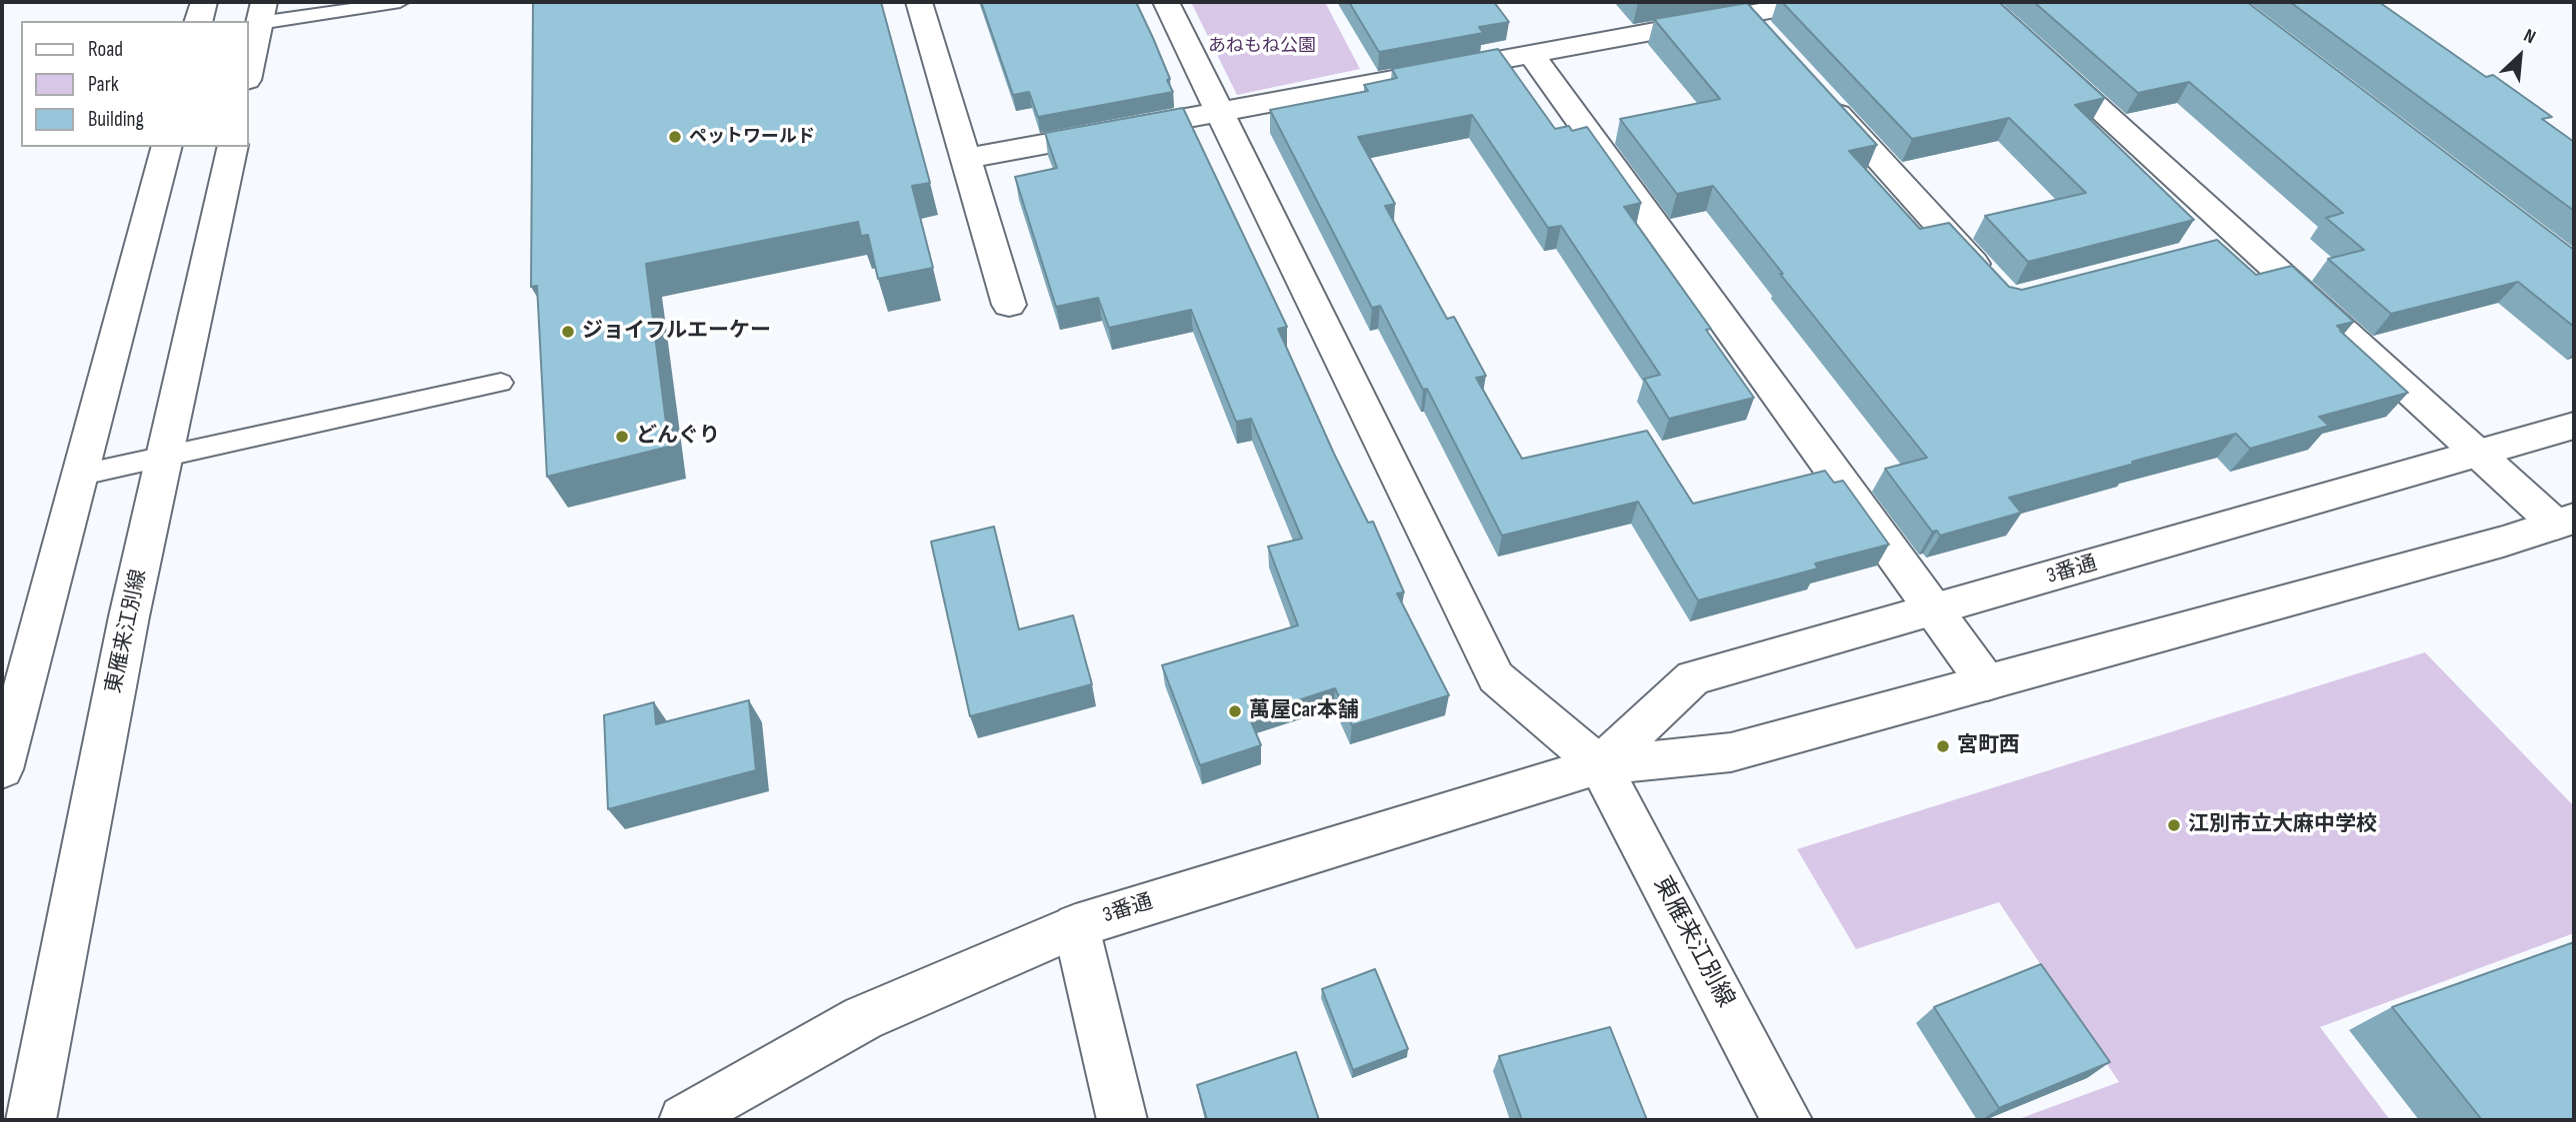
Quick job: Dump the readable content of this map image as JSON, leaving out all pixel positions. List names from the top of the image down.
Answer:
{
  "streets": {
    "street": ["3番通", "東雁来江別線"]
  },
  "crossings": [
    ["3番通", "東雁来江別線"]
  ],
  "parks": ["あねもね公園"],
  "places": [
    "ペットワールド",
    "ジョイフルエーケー",
    "どんぐり",
    "萬屋Car本舗",
    "宮町西",
    "江別市立大麻中学校"
  ],
  "legend": ["Road", "Park", "Building"],
  "north": "top right"
}
